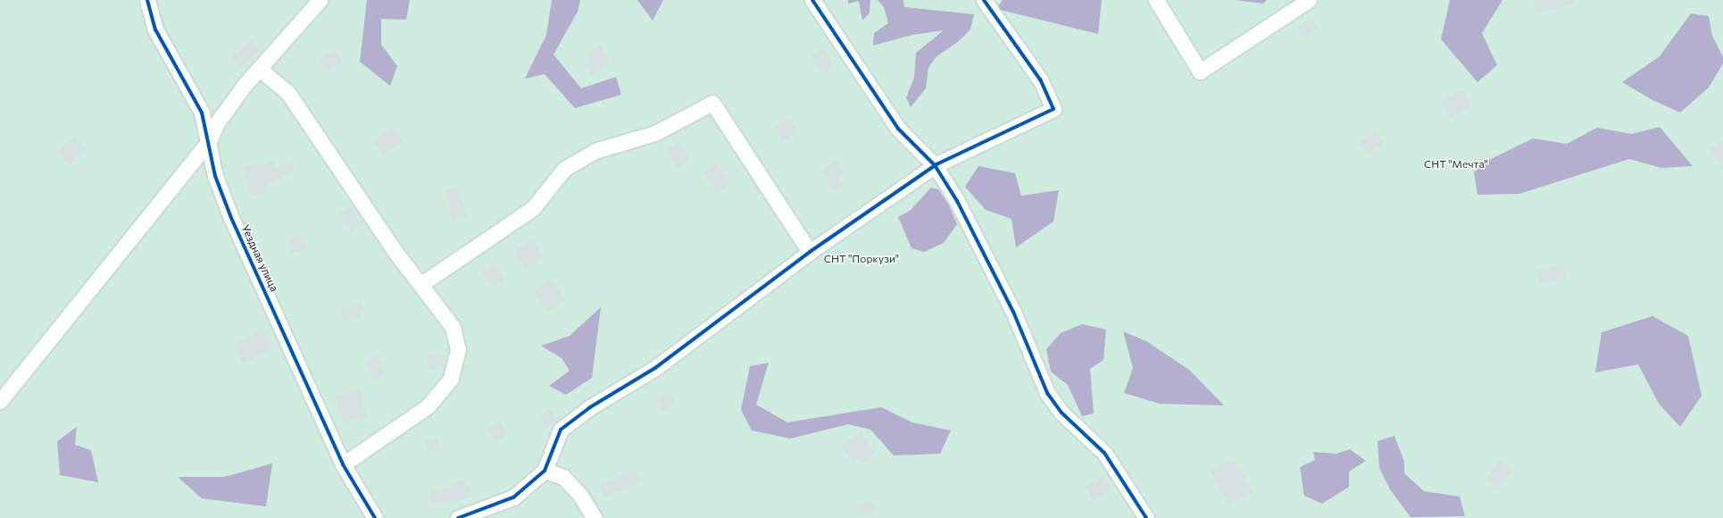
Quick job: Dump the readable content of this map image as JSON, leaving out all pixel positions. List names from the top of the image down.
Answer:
{
  "streets": {
    "street": ["Уездная улица"]
  },
  "parks": ["СНТ \"Мечта\"", "СНТ \"Поркузи\""]
}
